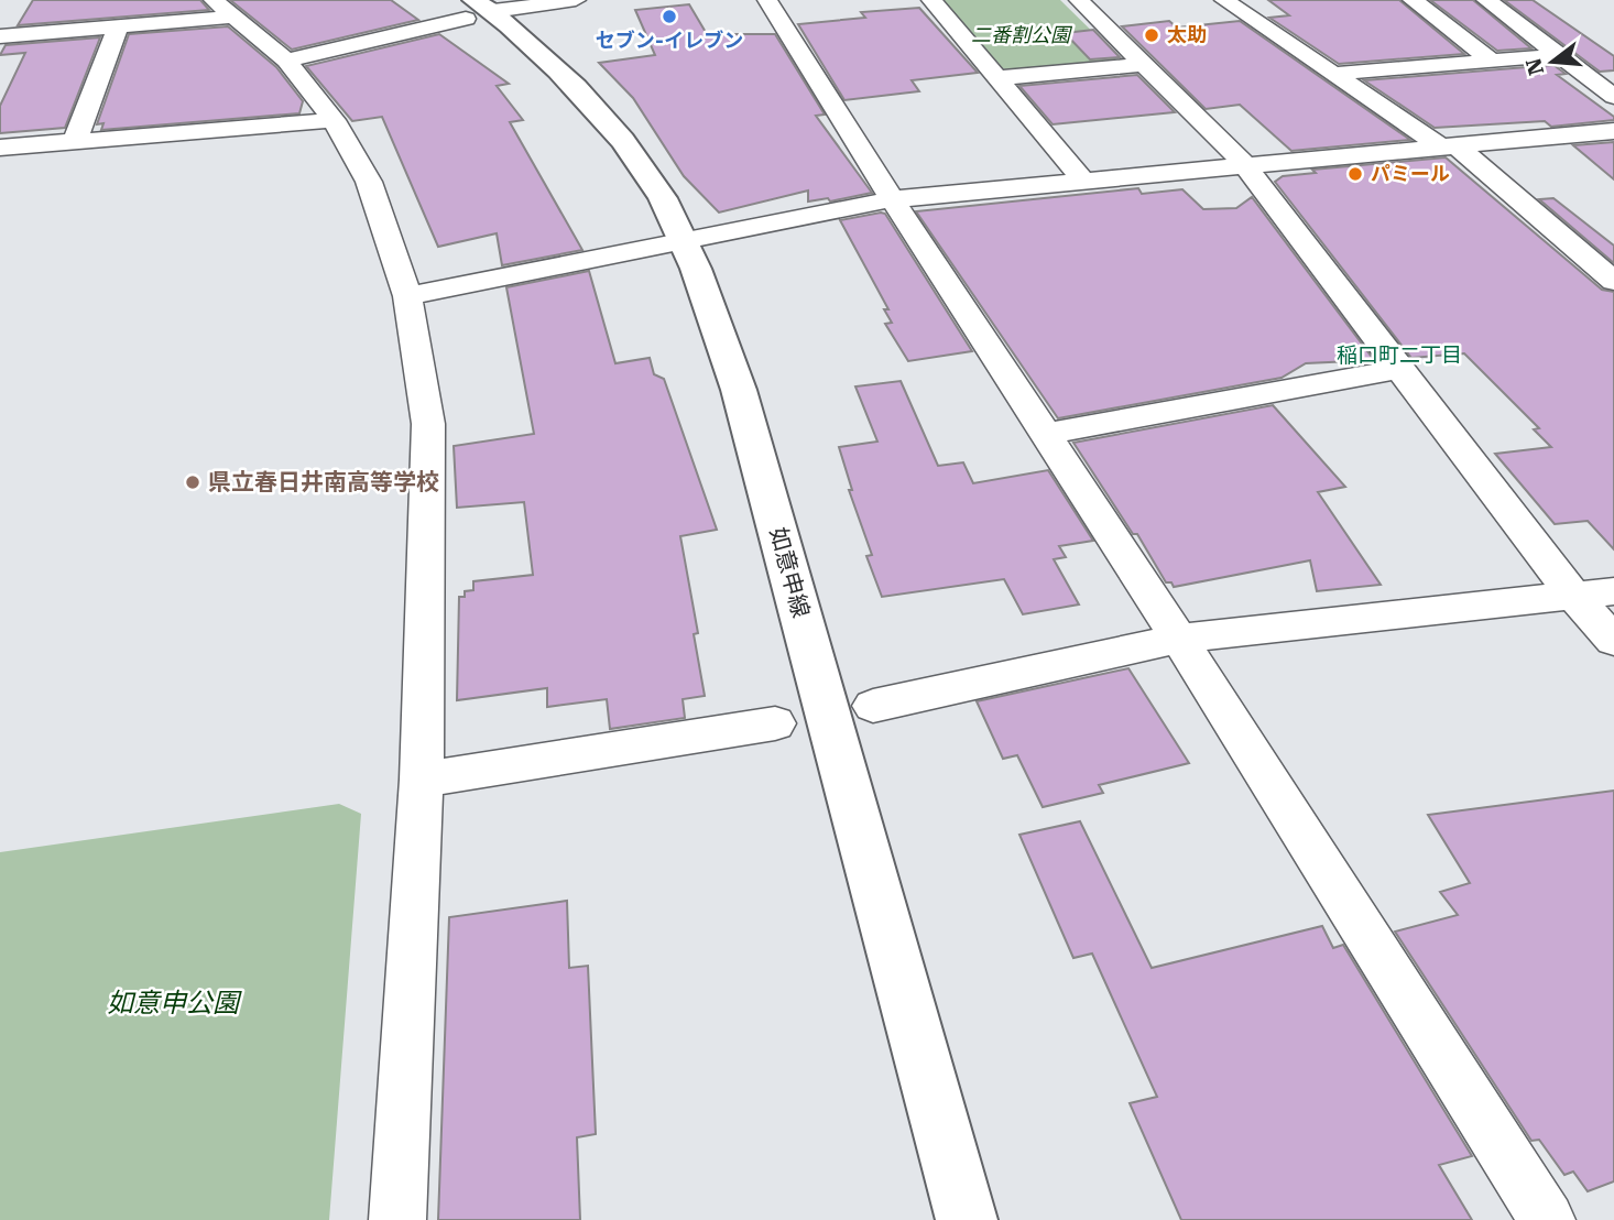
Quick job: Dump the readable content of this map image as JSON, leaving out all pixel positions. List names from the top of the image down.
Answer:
{
  "streets": {
    "street": ["如意申線"]
  },
  "districts": ["稲口町二丁目"],
  "parks": ["二番割公園", "如意申公園"],
  "places": [
    "セブン-イレブン",
    "太助",
    "パミール",
    "県立春日井南高等学校"
  ],
  "north": "left"
}
